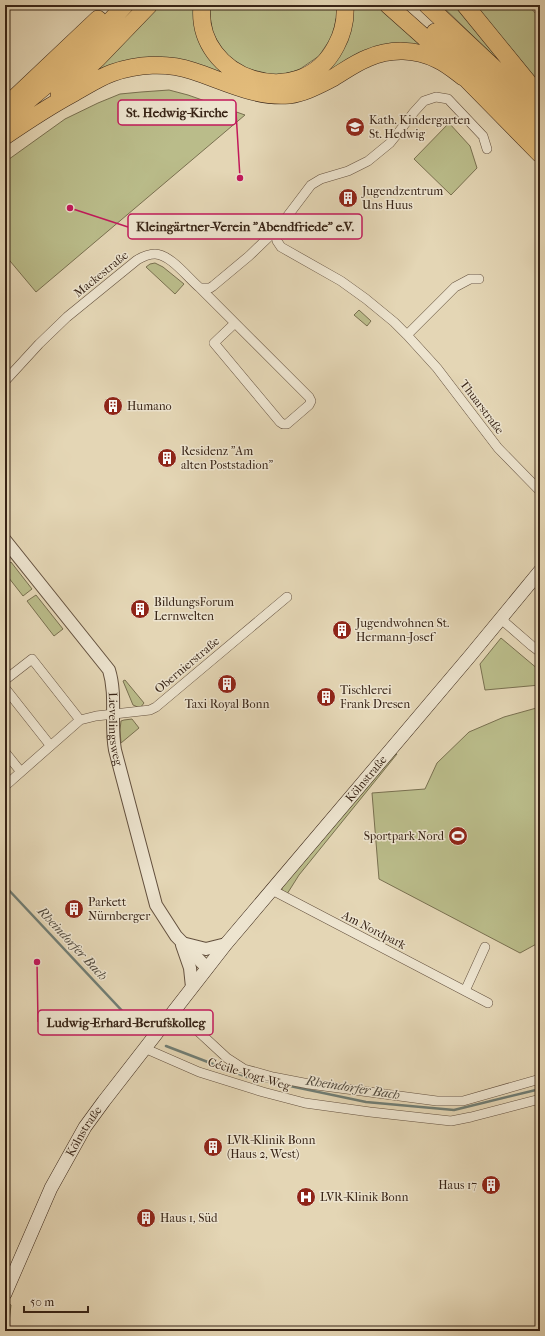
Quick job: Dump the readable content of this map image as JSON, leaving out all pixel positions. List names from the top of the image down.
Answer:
{
  "streets": {
    "main road": ["Kölnstraße"],
    "street": [
      "Mackestraße",
      "Thuarstraße",
      "Obernierstraße",
      "Lievelingsweg",
      "Am Nordpark",
      "Cécile-Vogt-Weg"
    ]
  },
  "crossings": [
    ["Obernierstraße", "Lievelingsweg"],
    ["Lievelingsweg", "Kölnstraße"],
    ["Kölnstraße", "Am Nordpark"],
    ["Kölnstraße", "Cécile-Vogt-Weg"]
  ],
  "water": ["Rheindorfer Bach"],
  "places": {
    "school or university": ["Kath. Kindergarten St. Hedwig"],
    "other": ["St. Hedwig-Kirche", "Kleingärtner-Verein \"Abendfriede\" e.V.", "Ludwig-Erhard-Berufskolleg"],
    "building": [
      "Jugendzentrum Uns Huus",
      "Humano",
      "Residenz \"Am alten Poststadion\"",
      "BildungsForum Lernwelten",
      "Jugendwohnen St. Hermann-Josef",
      "Taxi Royal Bonn",
      "Tischlerei Frank Dresen",
      "Parkett Nürnberger",
      "LVR-Klinik Bonn (Haus 2, West)",
      "Haus 17",
      "Haus 1, Süd"
    ],
    "sports": ["Sportpark Nord"],
    "hospital": ["LVR-Klinik Bonn"]
  },
  "scale_bar": "50 m"
}
